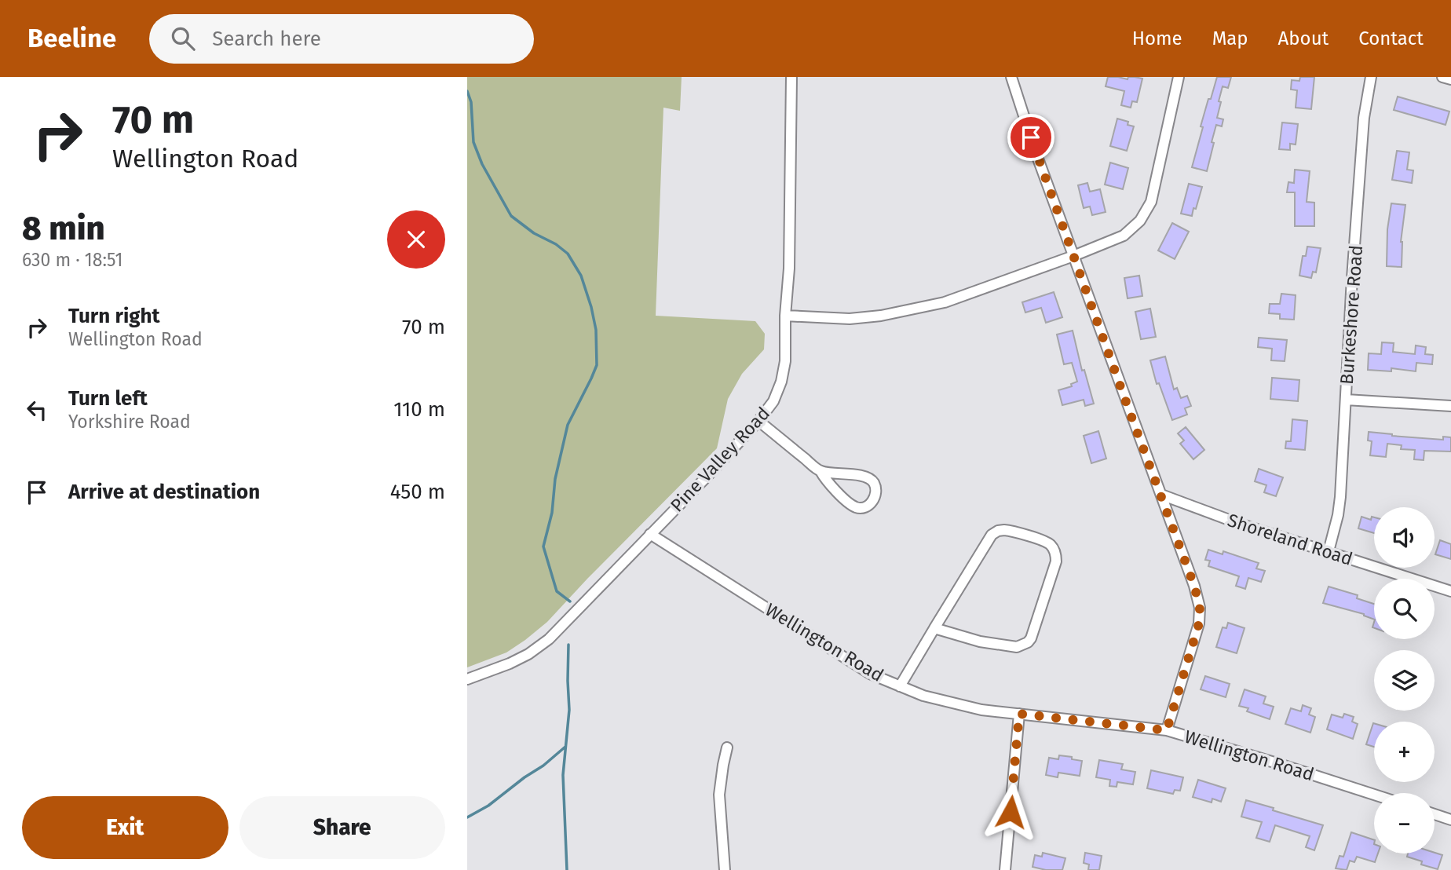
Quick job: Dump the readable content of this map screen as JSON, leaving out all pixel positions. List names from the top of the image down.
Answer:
{
  "streets": {
    "street": [
      "Burkeshore Road",
      "Pine Valley Road",
      "Shoreland Road",
      "Wellington Road"
    ]
  },
  "crossings": [
    ["Burkeshore Road", "Shoreland Road"],
    ["Pine Valley Road", "Wellington Road"]
  ],
  "page": {
    "header": "Beeline",
    "search": "Search here",
    "nav": [
      "Home",
      "Map",
      "About",
      "Contact"
    ],
    "turn": ["70 m", "Wellington Road"],
    "heading": ["8 min", "630 m · 18:51"],
    "list": [
      {
        "name": "Turn right",
        "note": "Wellington Road",
        "value": "70 m"
      },
      {
        "name": "Turn left",
        "note": "Yorkshire Road",
        "value": "110 m"
      },
      {
        "name": "Arrive at destination",
        "value": "450 m"
      }
    ],
    "map_buttons": ["+", "−"],
    "buttons": ["Exit", "Share"]
  }
}
